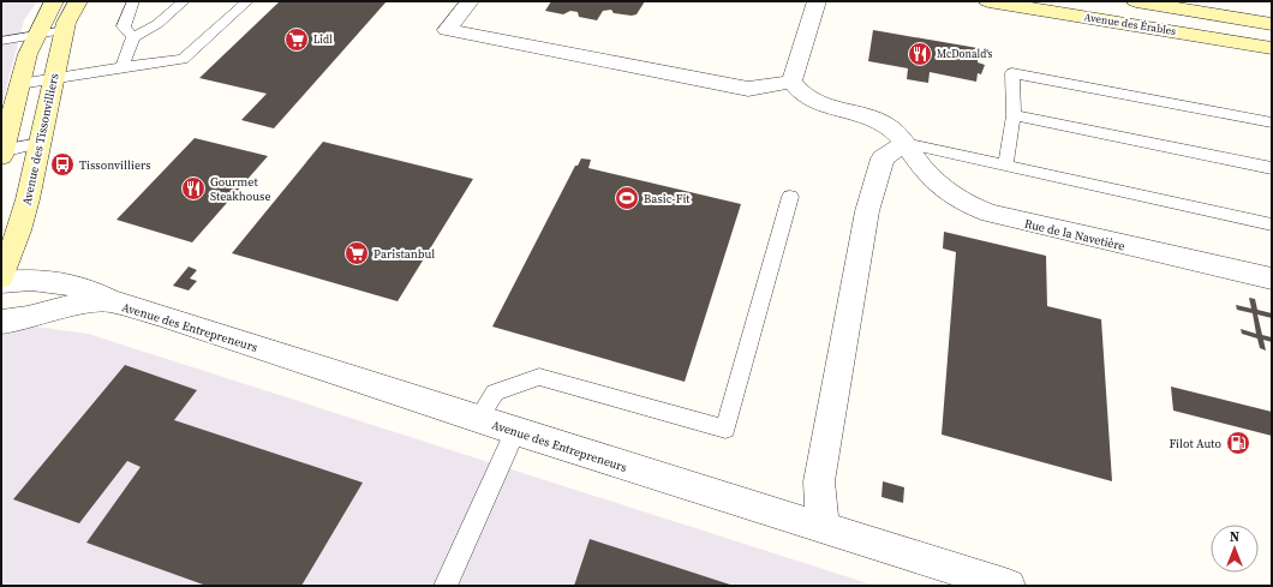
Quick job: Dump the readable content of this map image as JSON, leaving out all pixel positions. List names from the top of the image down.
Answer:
{
  "streets": {
    "street": [
      "Avenue des Érables",
      "Avenue des Tissonvilliers",
      "Rue de la Navetière",
      "Avenue des Entrepreneurs"
    ]
  },
  "places": {
    "supermarket": ["Lidl", "Paristanbul"],
    "restaurant": ["McDonald's", "Gourmet Steakhouse"],
    "bus stop": ["Tissonvilliers"],
    "sports": ["Basic-Fit"],
    "fuel station": ["Filot Auto"]
  },
  "north": "top"
}
